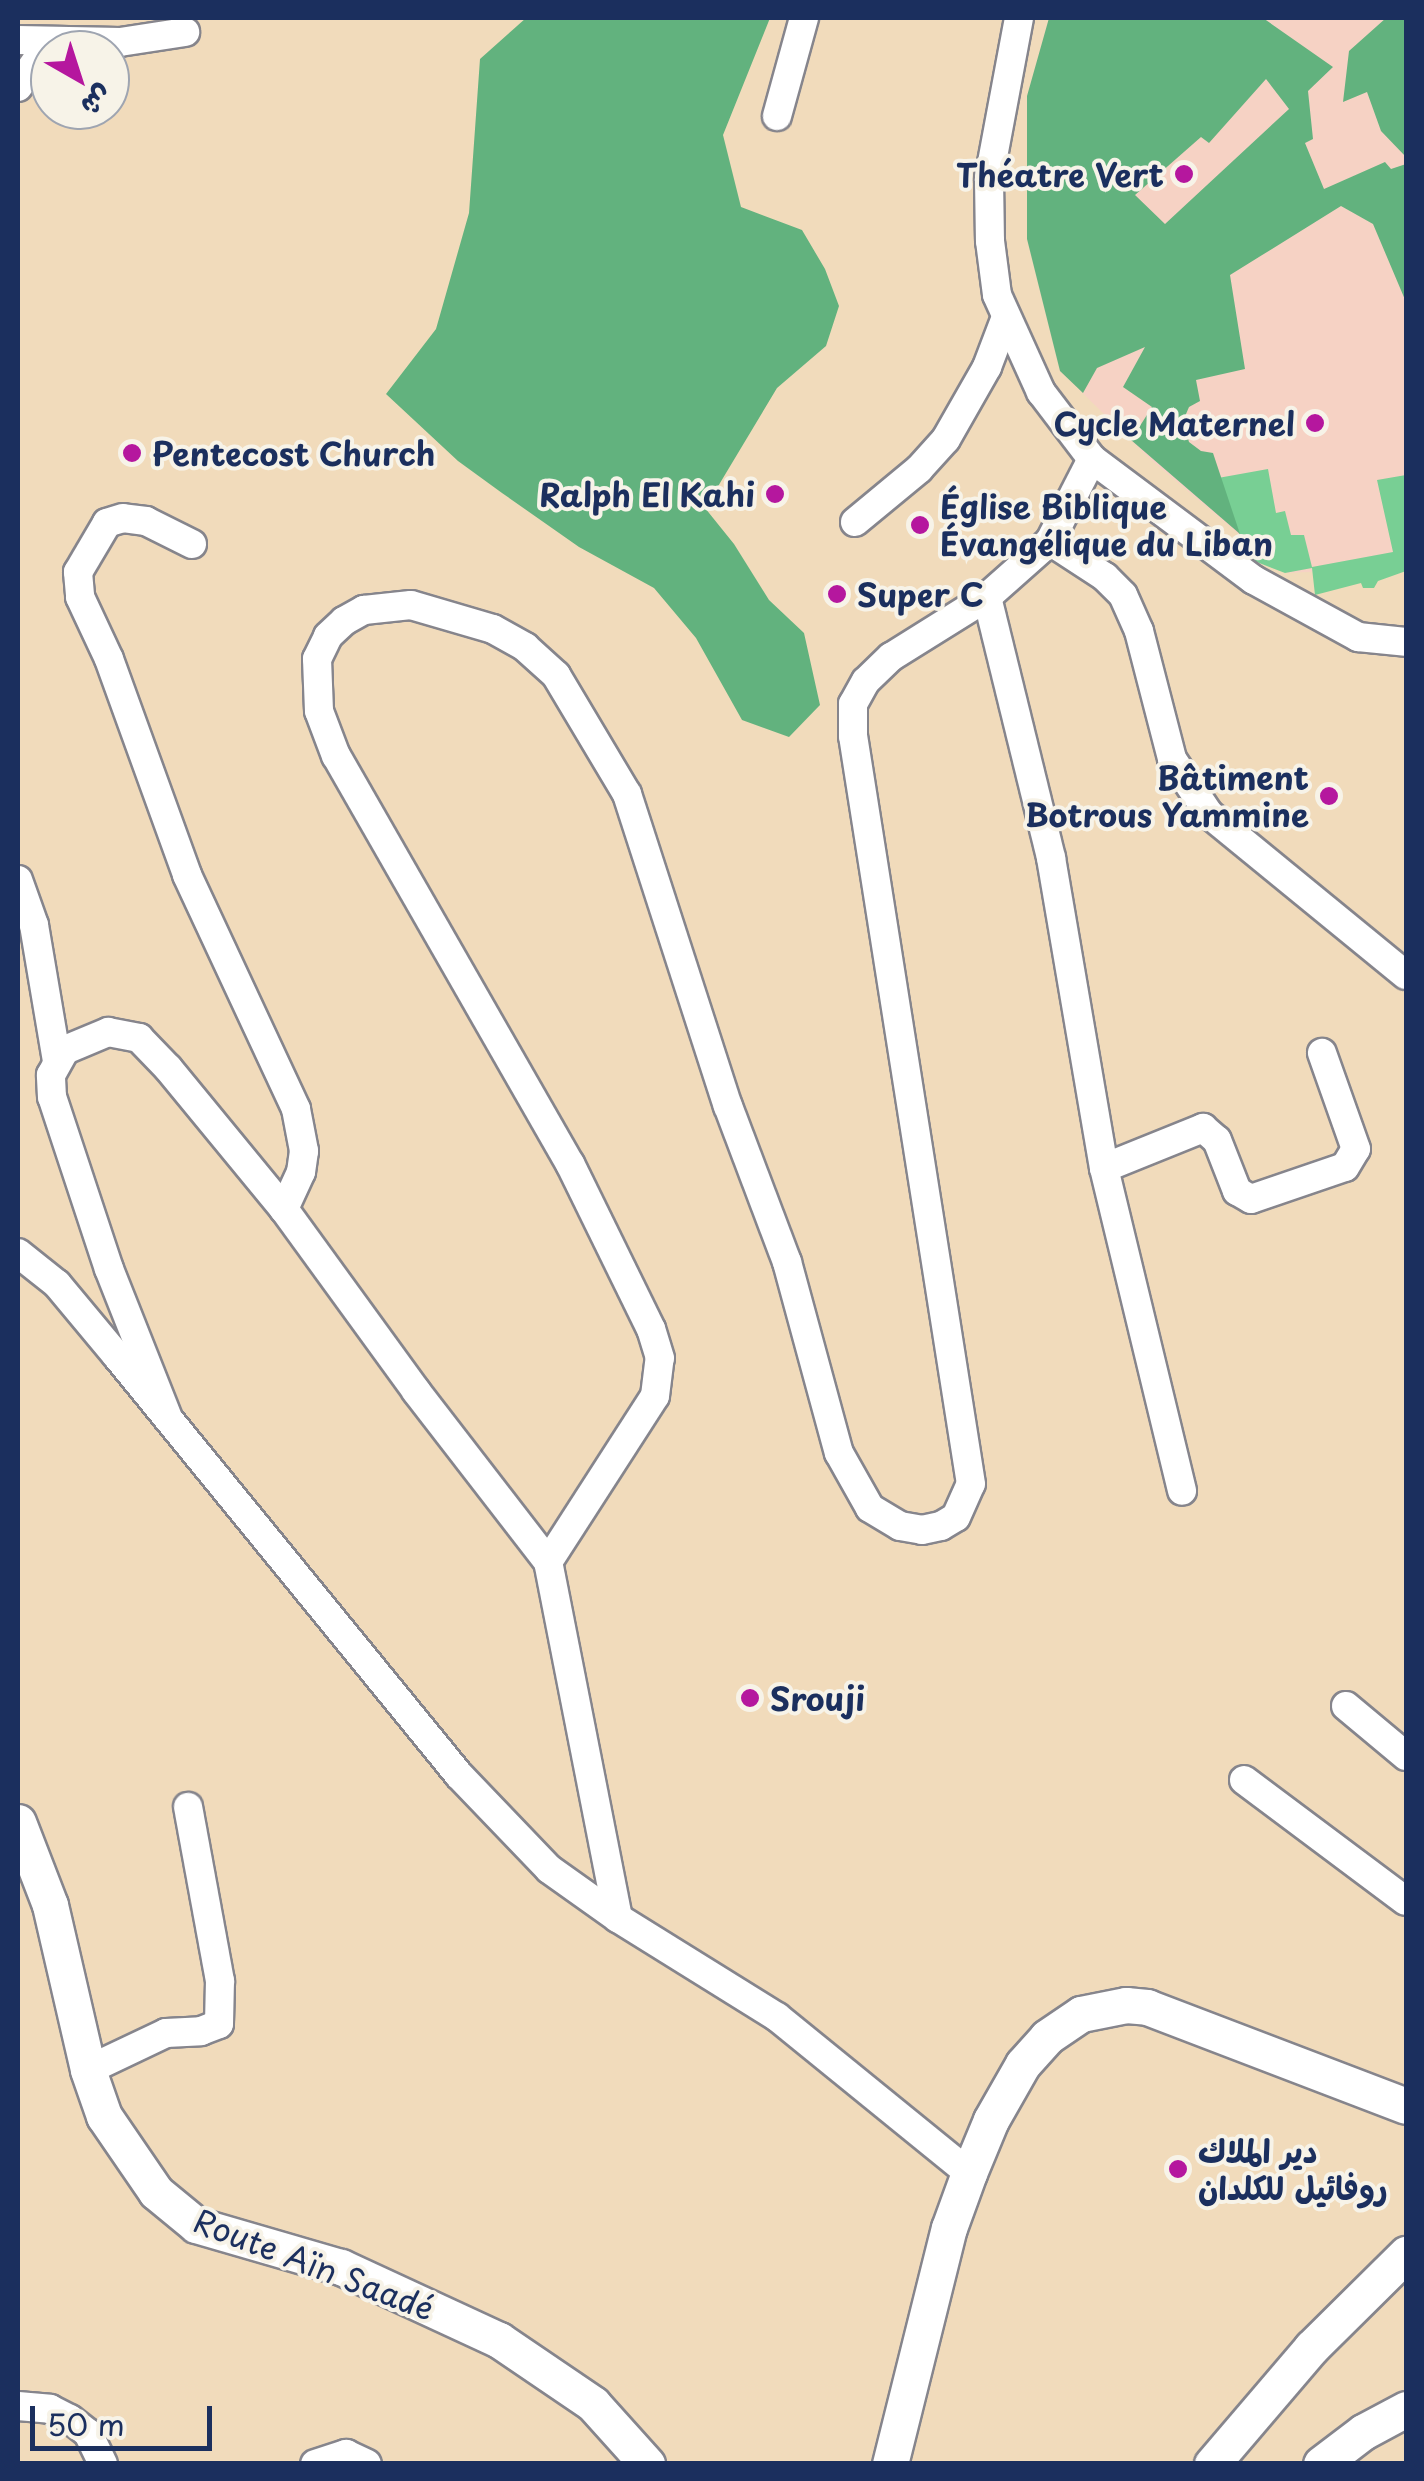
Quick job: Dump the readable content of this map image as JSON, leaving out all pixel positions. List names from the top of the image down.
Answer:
{
  "streets": {
    "street": ["Route Aïn Saadé"]
  },
  "places": [
    "Théatre Vert",
    "Cycle Maternel",
    "Pentecost Church",
    "Ralph El Kahi",
    "Église Biblique Évangélique du Liban",
    "Super C",
    "Bâtiment Botrous Yammine",
    "Srouji",
    "دير الملاك روفائيل للكلدان"
  ],
  "scale_bar": "50 m",
  "north": "bottom right"
}
